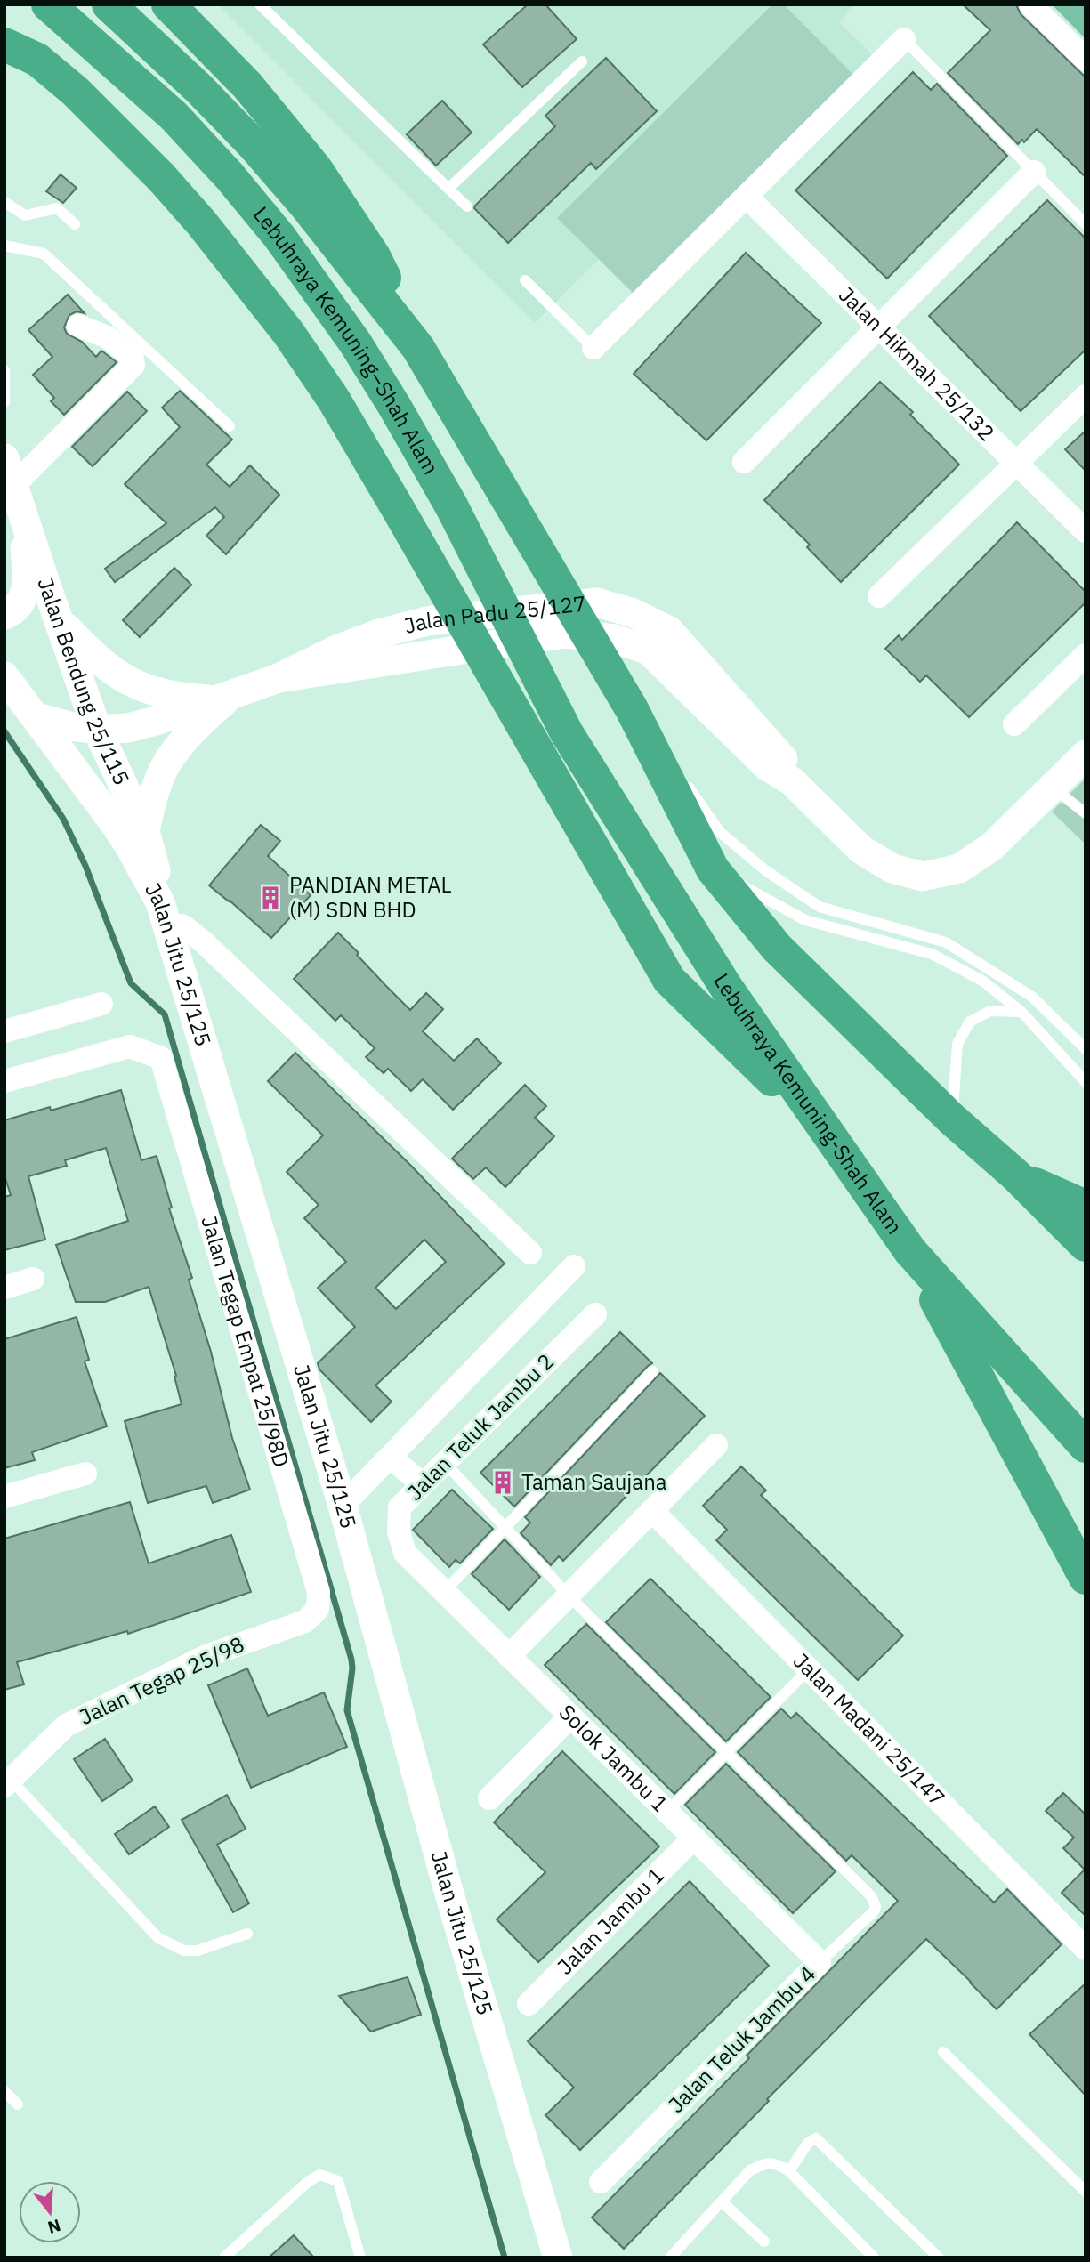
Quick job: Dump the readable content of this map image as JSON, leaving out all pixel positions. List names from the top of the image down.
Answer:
{
  "streets": {
    "highway": ["Lebuhraya Kemuning–Shah Alam", "Lebuhraya Kemuning-Shah Alam"],
    "street": [
      "Jalan Hikmah 25/132",
      "Jalan Padu 25/127",
      "Jalan Bendung 25/115",
      "Jalan Jitu 25/125",
      "Jalan Tegap Empat 25/98D",
      "Jalan Teluk Jambu 2",
      "Jalan Tegap 25/98",
      "Jalan Madani 25/147",
      "Solok Jambu 1",
      "Jalan Jambu 1",
      "Jalan Teluk Jambu 4"
    ]
  },
  "crossings": [
    ["Lebuhraya Kemuning–Shah Alam", "Lebuhraya Kemuning-Shah Alam"],
    ["Jalan Padu 25/127", "Jalan Bendung 25/115"],
    ["Jalan Padu 25/127", "Jalan Jitu 25/125"],
    ["Jalan Bendung 25/115", "Jalan Jitu 25/125"],
    ["Jalan Tegap Empat 25/98D", "Jalan Tegap 25/98"],
    ["Jalan Teluk Jambu 2", "Solok Jambu 1"],
    ["Solok Jambu 1", "Jalan Jambu 1"],
    ["Solok Jambu 1", "Jalan Teluk Jambu 4"]
  ],
  "places": {
    "building": ["PANDIAN METAL (M) SDN BHD", "Taman Saujana"]
  },
  "north": "bottom"
}
